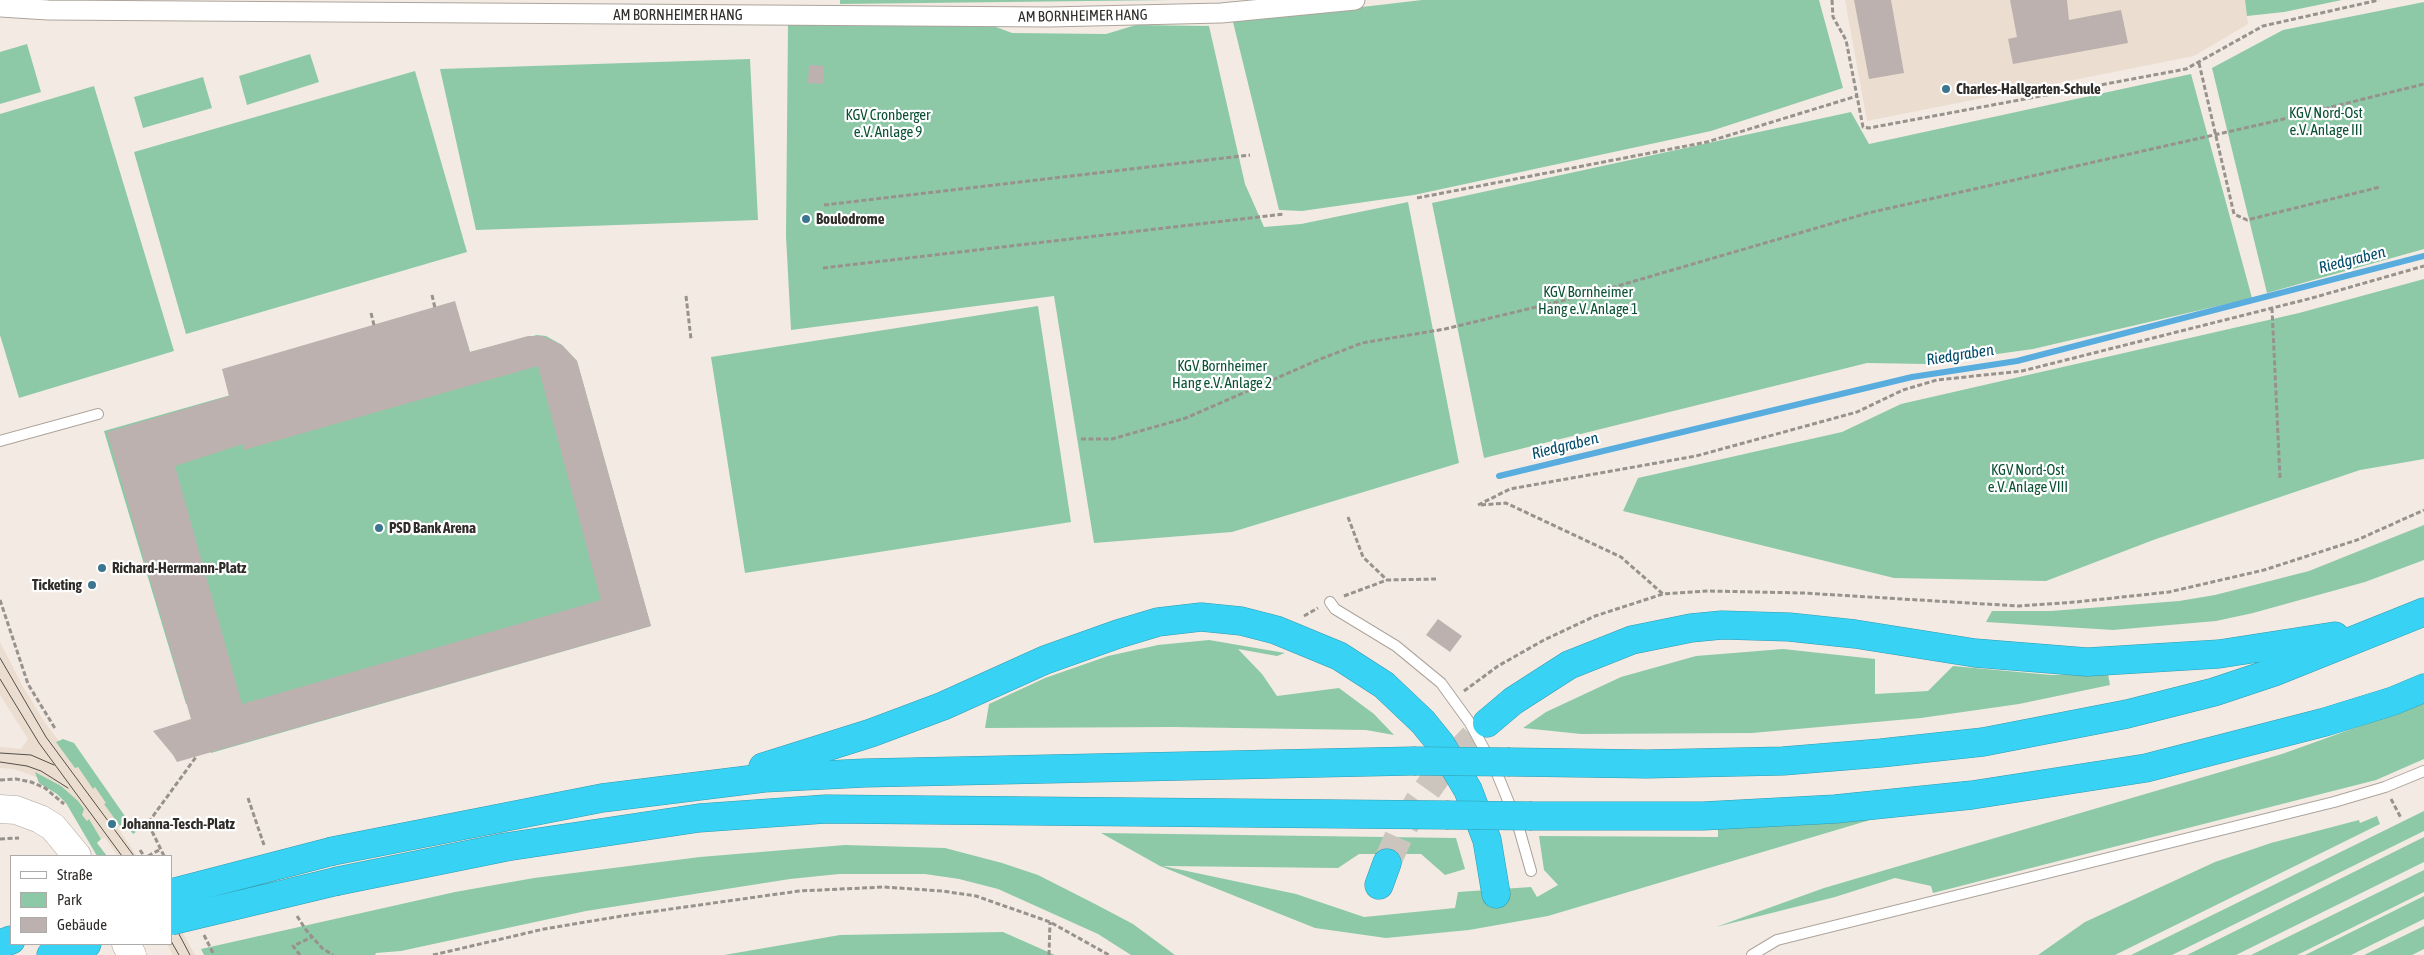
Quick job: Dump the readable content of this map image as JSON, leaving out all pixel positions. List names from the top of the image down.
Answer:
{
  "streets": {
    "street": ["AM BORNHEIMER HANG"]
  },
  "water": ["Riedgraben"],
  "parks": [
    "KGV Nord-Ost e.V. Anlage III",
    "KGV Cronberger e.V. Anlage 9",
    "KGV Bornheimer Hang e.V. Anlage 1",
    "KGV Bornheimer Hang e.V. Anlage 2",
    "KGV Nord-Ost e.V. Anlage VIII"
  ],
  "places": [
    "Charles-Hallgarten-Schule",
    "Boulodrome",
    "PSD Bank Arena",
    "Richard-Herrmann-Platz",
    "Ticketing",
    "Johanna-Tesch-Platz"
  ],
  "legend": ["Straße", "Park", "Gebäude"]
}
